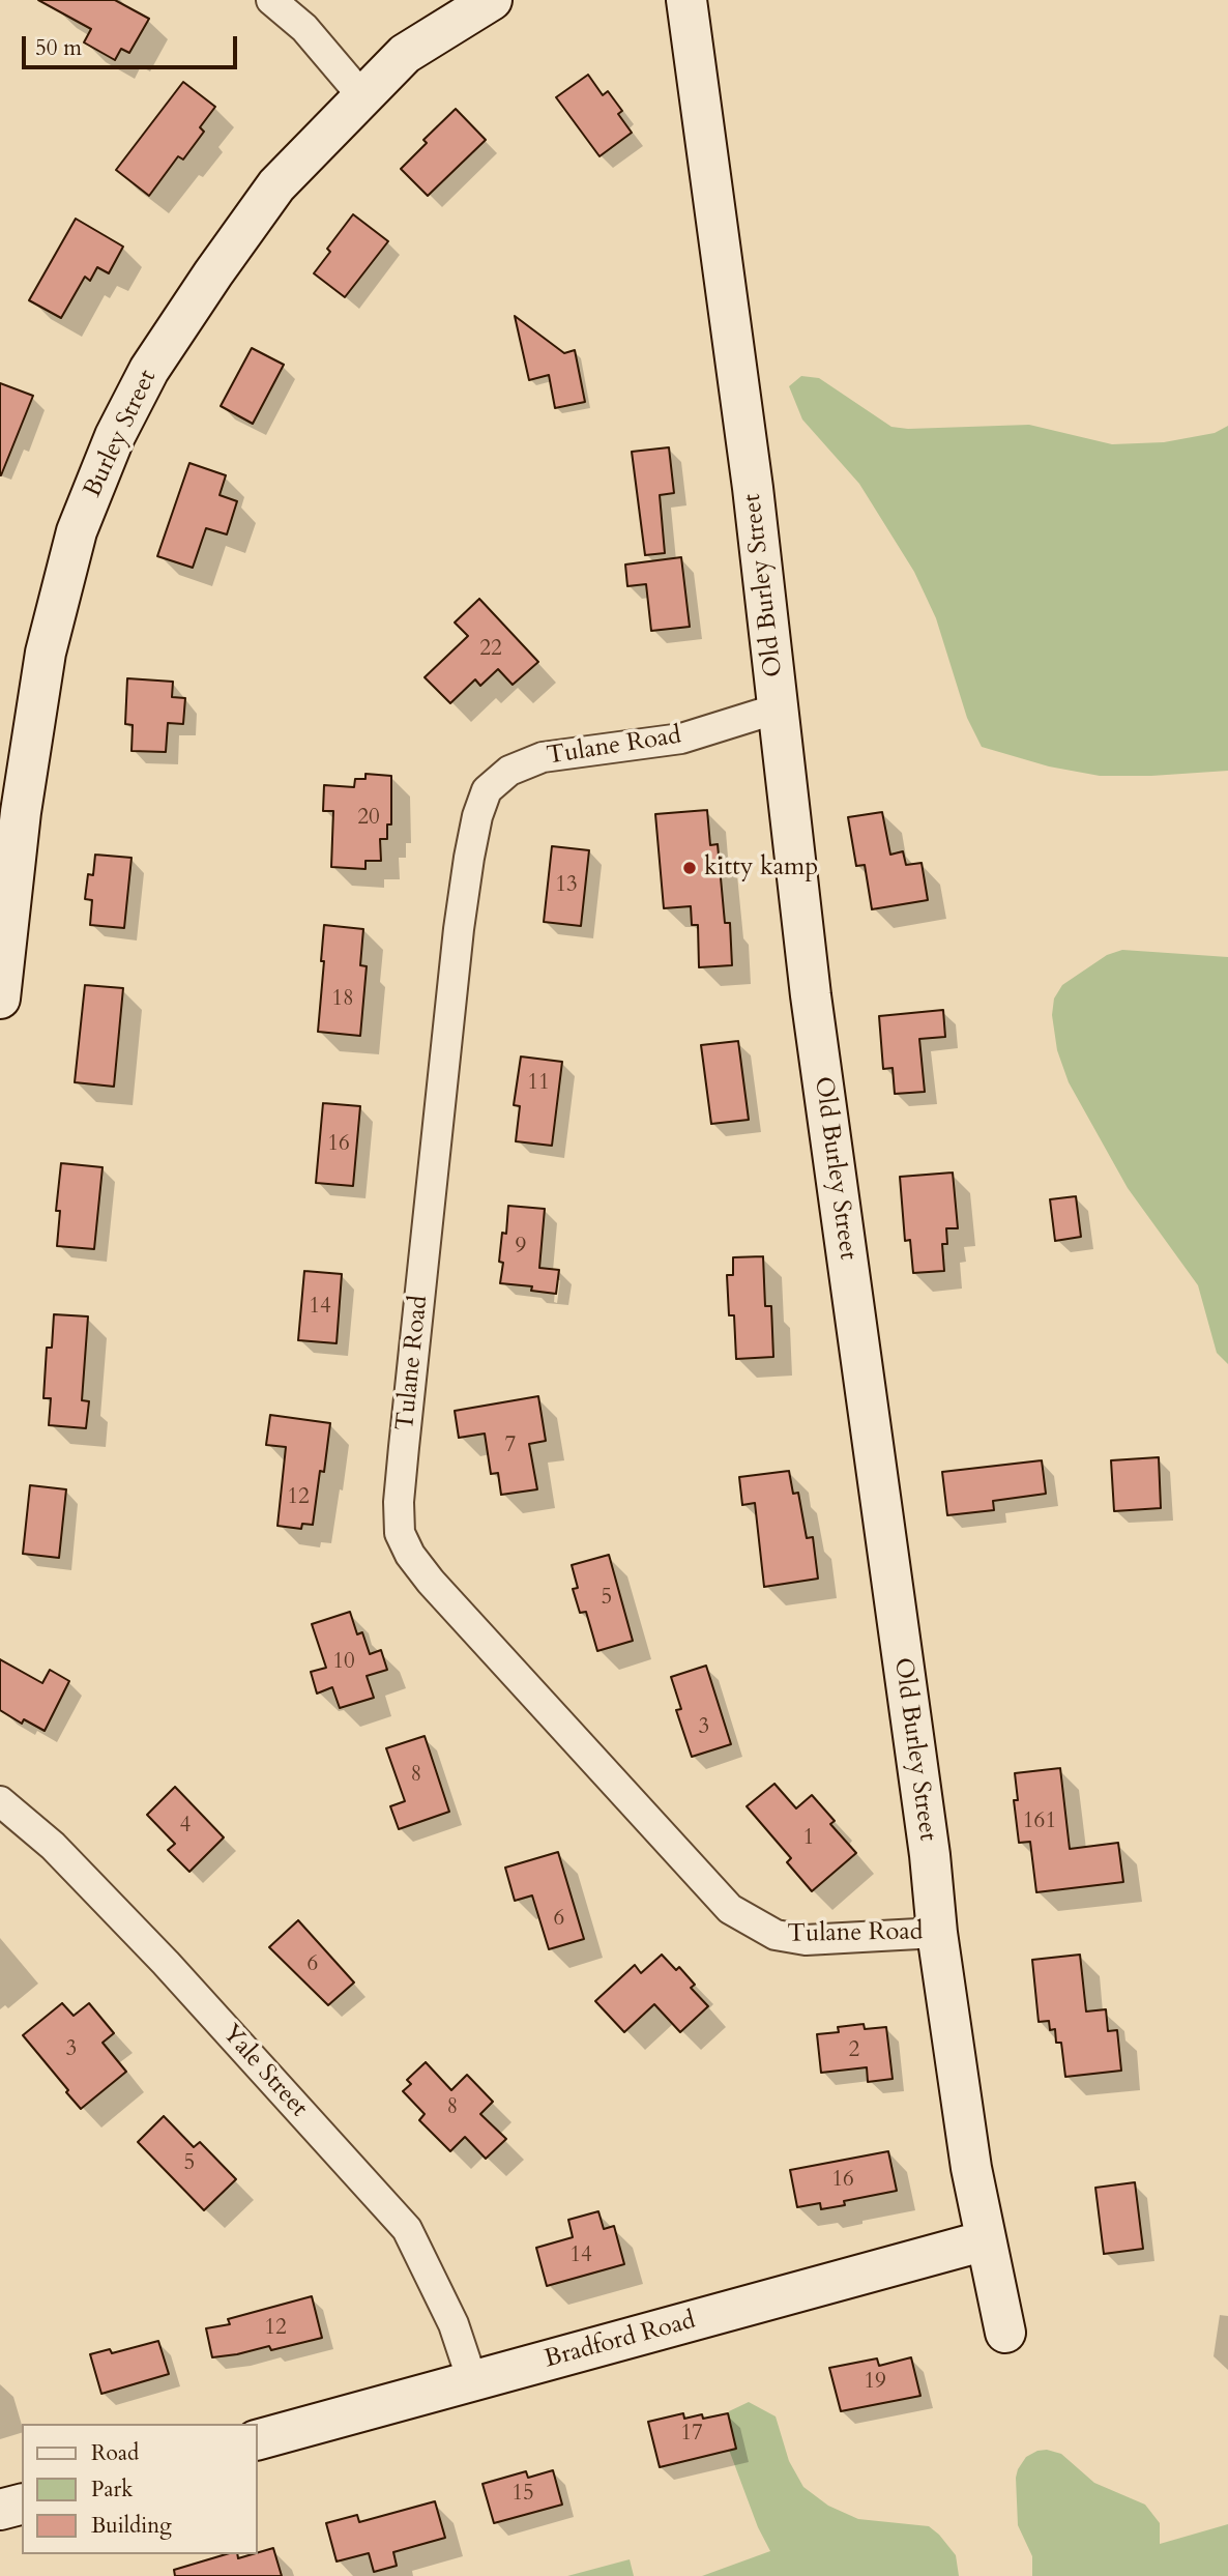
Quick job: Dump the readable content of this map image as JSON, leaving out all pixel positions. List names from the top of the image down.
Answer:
{
  "streets": {
    "street": [
      "Burley Street",
      "Old Burley Street",
      "Tulane Road",
      "Yale Street",
      "Bradford Road"
    ]
  },
  "crossings": [
    ["Old Burley Street", "Tulane Road"],
    ["Old Burley Street", "Bradford Road"],
    ["Yale Street", "Bradford Road"]
  ],
  "places": ["kitty kamp"],
  "house_numbers": [
    "22",
    "20",
    "13",
    "18",
    "11",
    "16",
    "9",
    "14",
    "7",
    "12",
    "5",
    "10",
    "3",
    "8",
    "161",
    "4",
    "1",
    "6",
    "6",
    "3",
    "2",
    "8",
    "5",
    "16",
    "14",
    "12",
    "19",
    "17",
    "15"
  ],
  "legend": ["Road", "Park", "Building"],
  "scale_bar": "50 m"
}
